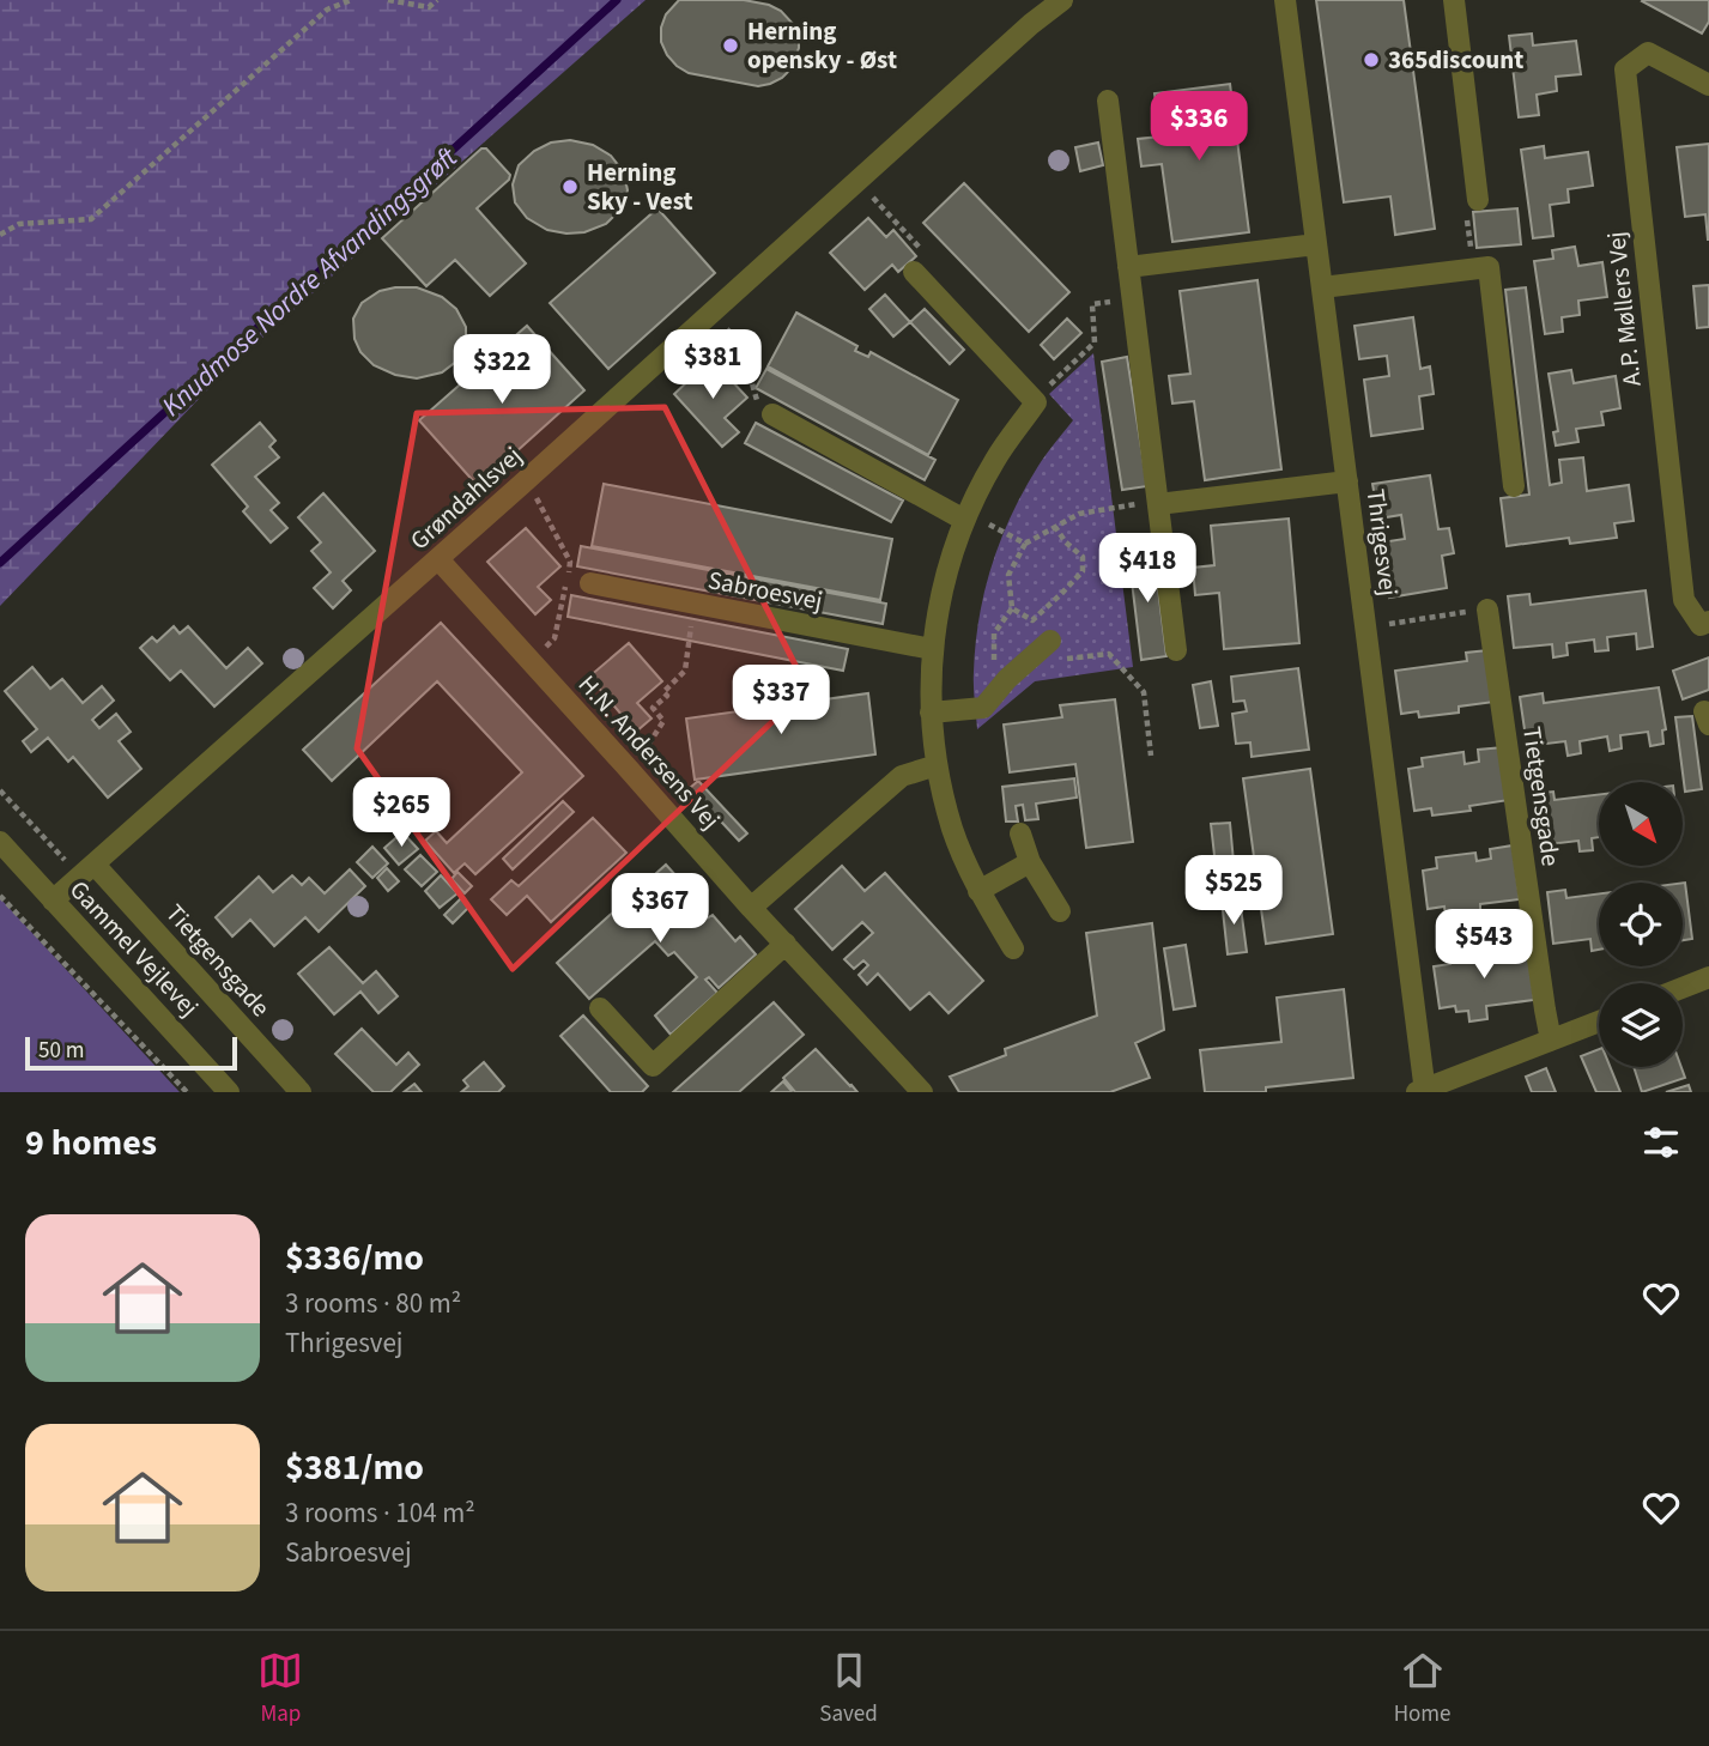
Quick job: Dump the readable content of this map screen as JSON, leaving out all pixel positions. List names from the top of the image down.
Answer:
{
  "streets": {
    "street": [
      "A.P. Møllers Vej",
      "Grøndahlsvej",
      "Thrigesvej",
      "Sabroesvej",
      "H.N. Andersens Vej",
      "Tietgensgade",
      "Gammel Vejlevej"
    ]
  },
  "crossings": [
    ["Grøndahlsvej", "H.N. Andersens Vej"],
    ["Grøndahlsvej", "Tietgensgade"],
    ["Grøndahlsvej", "Gammel Vejlevej"]
  ],
  "water": ["Knudmose Nordre Afvandingsgrøft"],
  "places": ["Herning opensky - Øst", "365discount", "Herning Sky - Vest"],
  "scale_bar": "50 m",
  "north": "bottom right",
  "page": {
    "price": [
      "$336",
      "$381",
      "$322",
      "$418",
      "$337",
      "$265",
      "$525",
      "$367",
      "$543"
    ],
    "scale": "50 m",
    "heading": "9 homes",
    "list": [
      {
        "name": "$336/mo",
        "note": "3 rooms · 80 m² · Thrigesvej"
      },
      {
        "name": "$381/mo",
        "note": "3 rooms · 104 m² · Sabroesvej"
      }
    ],
    "tabs": ["Map", "Saved", "Home"]
  }
}
